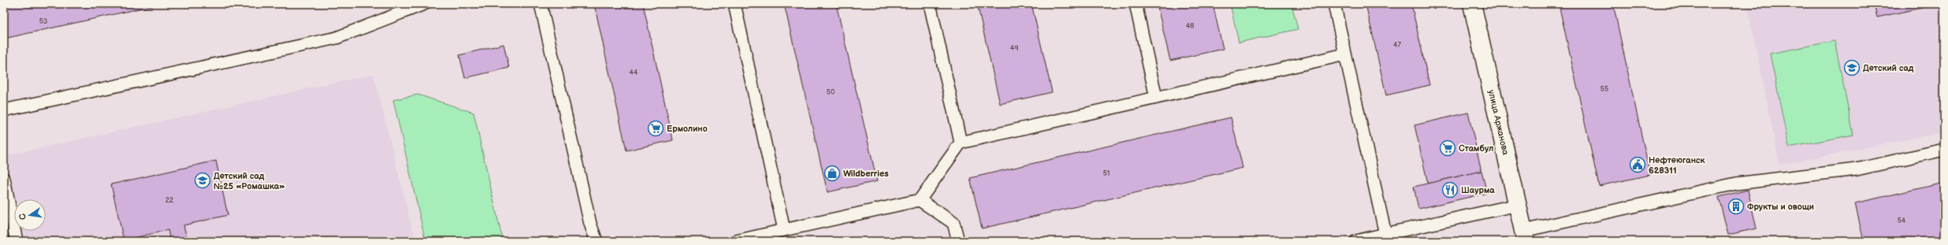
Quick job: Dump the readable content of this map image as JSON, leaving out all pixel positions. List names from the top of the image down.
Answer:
{
  "streets": {
    "street": ["улица Аржанова"]
  },
  "places": {
    "school or university": ["Детский сад", "Детский сад №25 «Ромашка»"],
    "supermarket": ["Ермолино", "Стамбул"],
    "public building": ["Нефтеюганск 628311"],
    "shop": ["Wildberries"],
    "restaurant": ["Шаурма"],
    "building": ["Фрукты и овощи"]
  },
  "house_numbers": [
    "53",
    "48",
    "47",
    "49",
    "44",
    "55",
    "50",
    "51",
    "22",
    "54"
  ],
  "north": "left"
}
